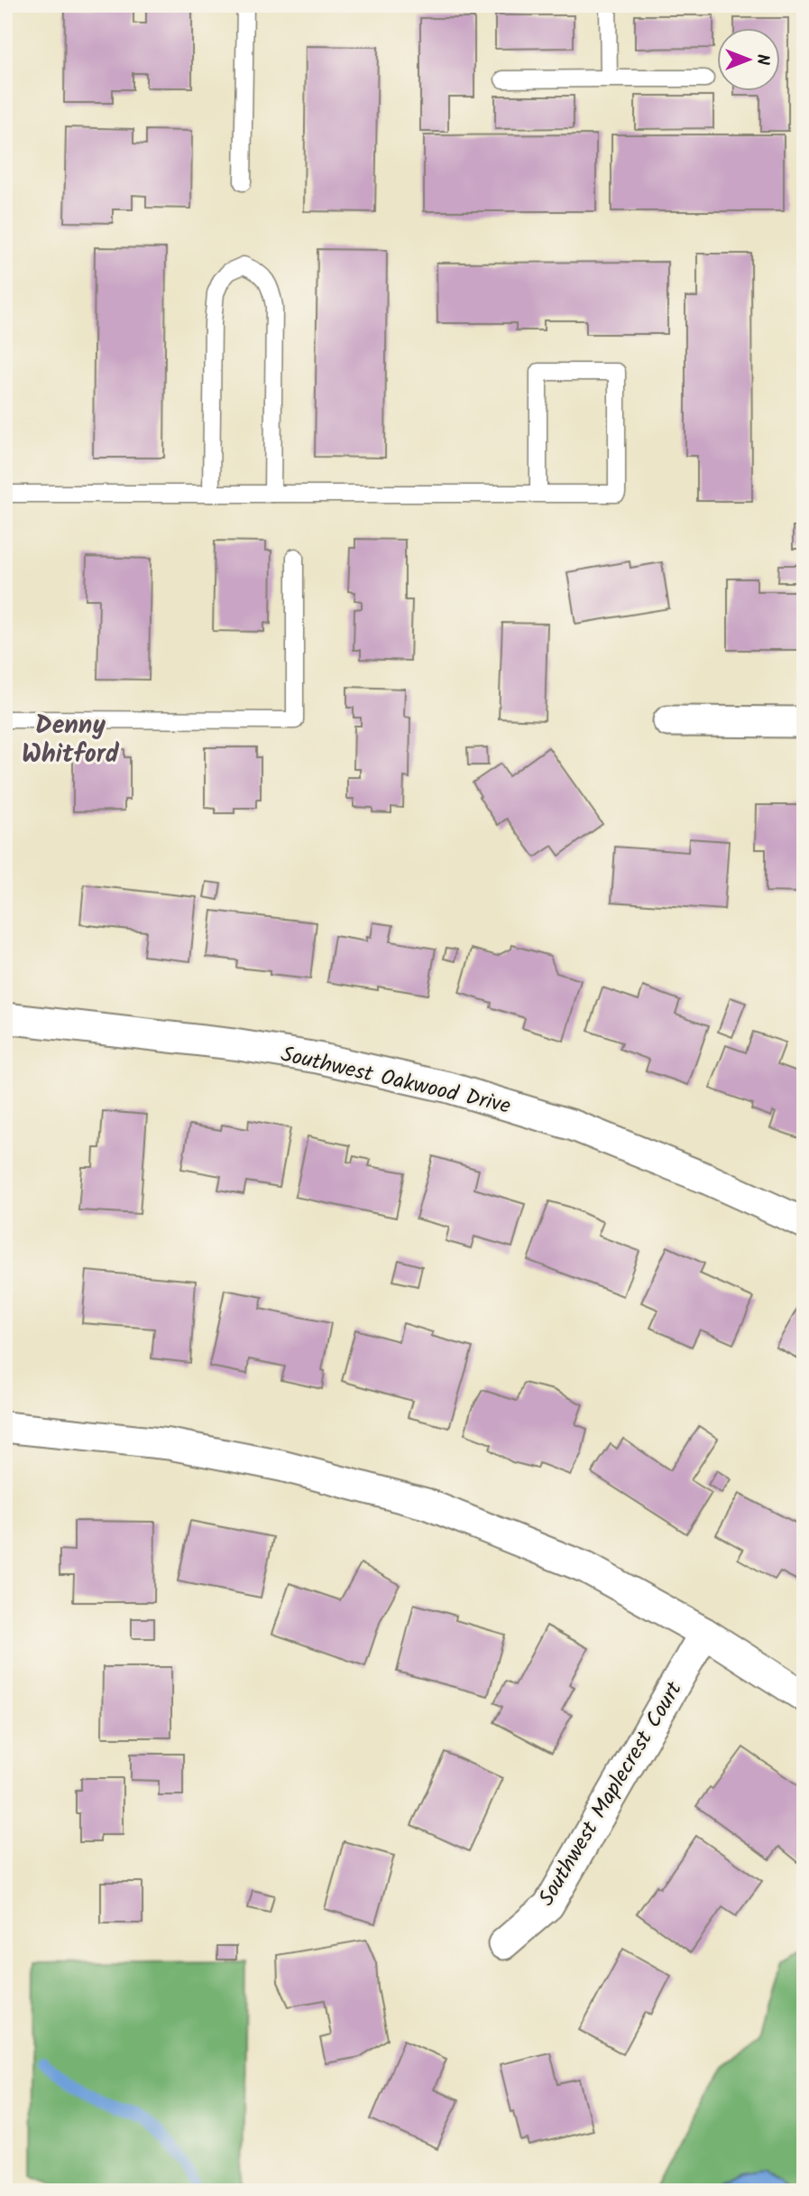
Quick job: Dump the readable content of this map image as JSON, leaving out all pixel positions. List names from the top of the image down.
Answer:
{
  "streets": {
    "street": ["Southwest Oakwood Drive", "Southwest Maplecrest Court"]
  },
  "districts": ["Denny Whitford"],
  "north": "right"
}
